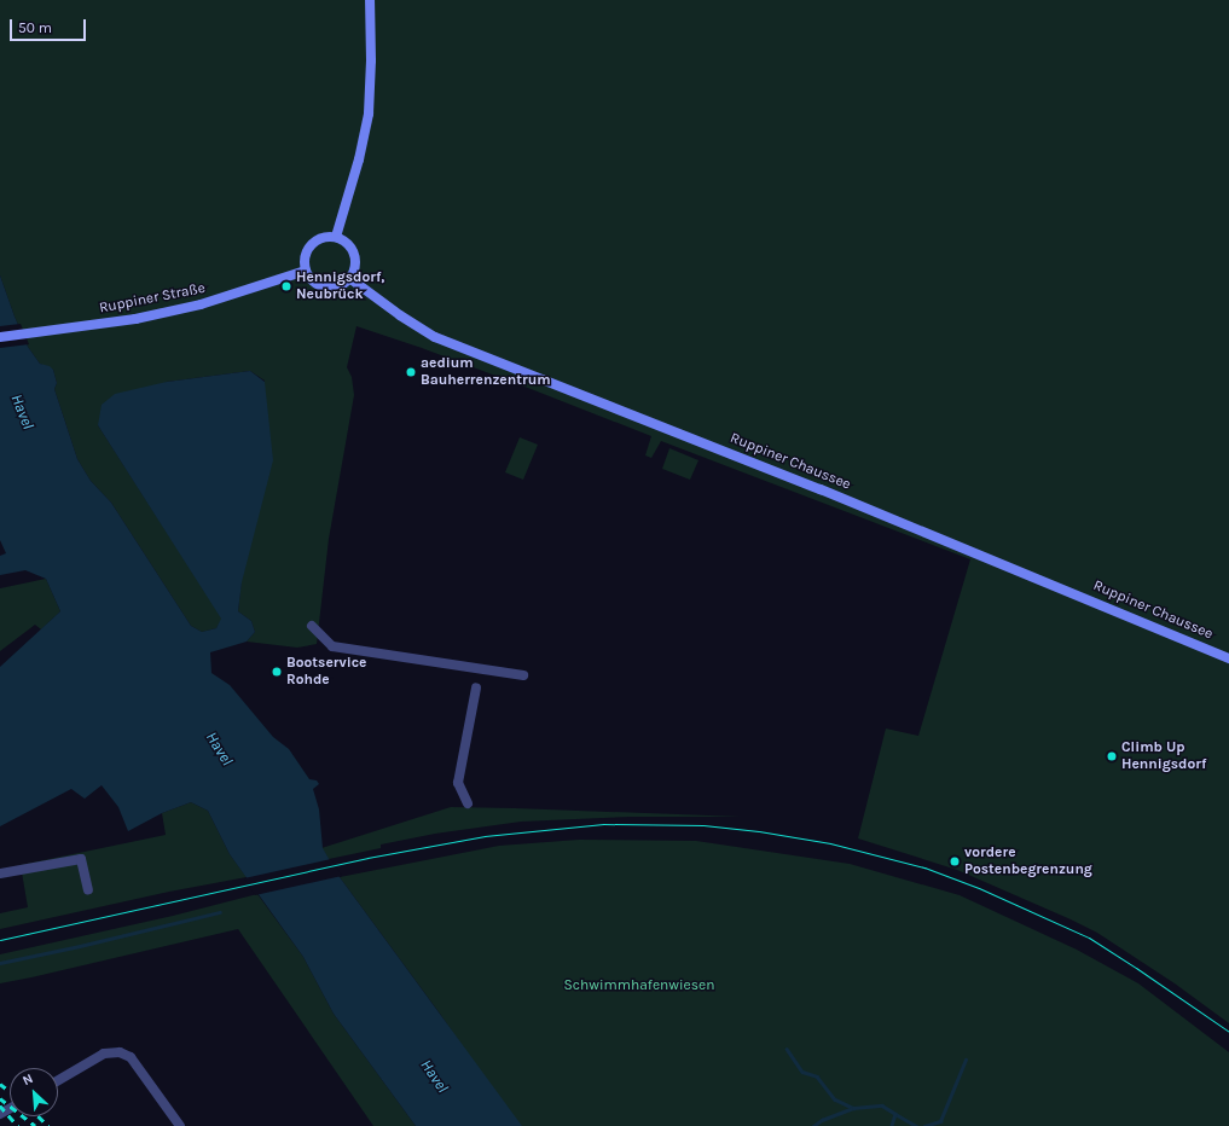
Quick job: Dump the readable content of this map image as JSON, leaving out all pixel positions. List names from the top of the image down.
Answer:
{
  "streets": {
    "main road": ["Ruppiner Straße", "Ruppiner Chaussee"]
  },
  "crossings": [
    ["Ruppiner Straße", "Ruppiner Chaussee"]
  ],
  "water": ["Havel"],
  "parks": ["Schwimmhafenwiesen"],
  "places": [
    "Hennigsdorf, Neubrück",
    "aedium Bauherrenzentrum",
    "Bootservice Rohde",
    "Climb Up Hennigsdorf",
    "vordere Postenbegrenzung"
  ],
  "scale_bar": "50 m",
  "north": "top left"
}
